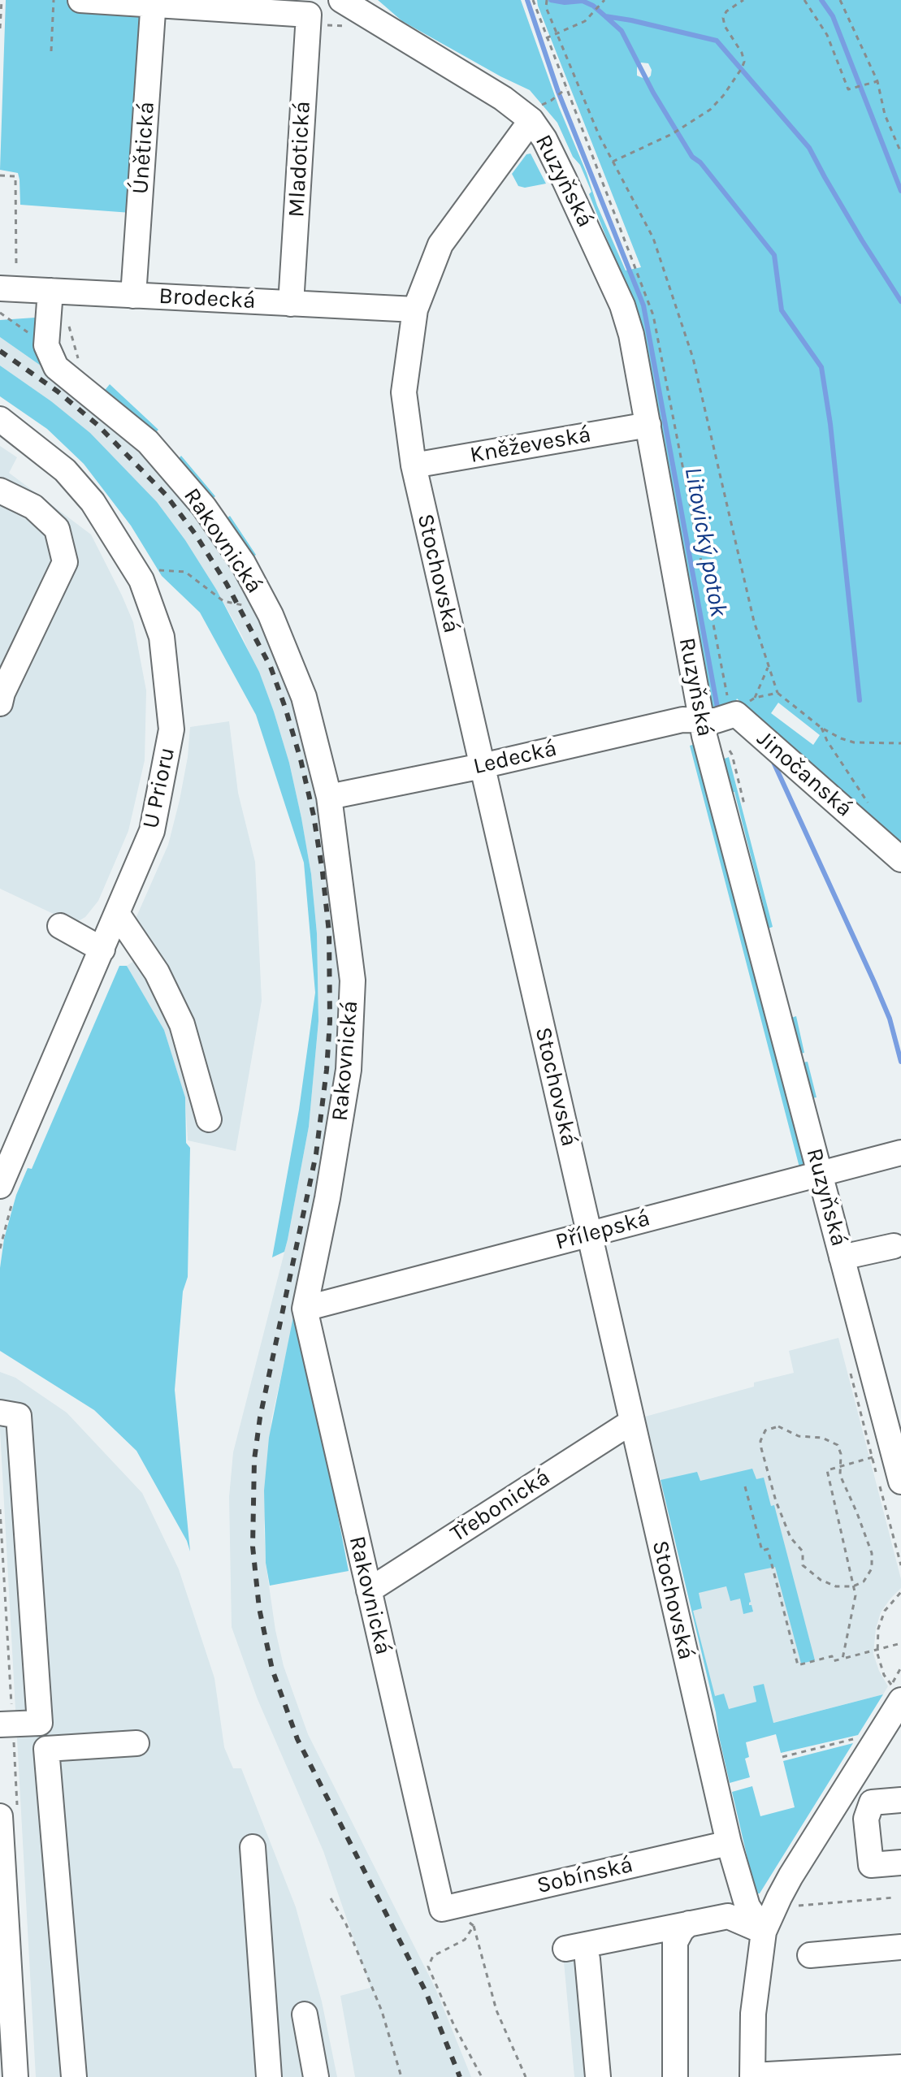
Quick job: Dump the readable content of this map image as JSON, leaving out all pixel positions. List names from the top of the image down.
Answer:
{
  "streets": {
    "street": [
      "Únětická",
      "Mladotická",
      "Ruzyňská",
      "Brodecká",
      "Kněževeská",
      "Rakovnická",
      "Stochovská",
      "Ledecká",
      "Jinočanská",
      "U Prioru",
      "Přílepská",
      "Třebonická",
      "Sobínská"
    ]
  },
  "crossings": [
    ["Únětická", "Mladotická"],
    ["Únětická", "Brodecká"],
    ["Mladotická", "Brodecká"],
    ["Ruzyňská", "Kněževeská"],
    ["Ruzyňská", "Stochovská"],
    ["Ruzyňská", "Ledecká"],
    ["Ruzyňská", "Jinočanská"],
    ["Ruzyňská", "Přílepská"],
    ["Brodecká", "Stochovská"],
    ["Kněževeská", "Stochovská"],
    ["Rakovnická", "Ledecká"],
    ["Rakovnická", "Přílepská"],
    ["Rakovnická", "Třebonická"],
    ["Rakovnická", "Sobínská"],
    ["Stochovská", "Ledecká"],
    ["Stochovská", "Přílepská"],
    ["Stochovská", "Třebonická"],
    ["Stochovská", "Sobínská"],
    ["Ledecká", "Jinočanská"]
  ],
  "water": ["Litovický potok"]
}
